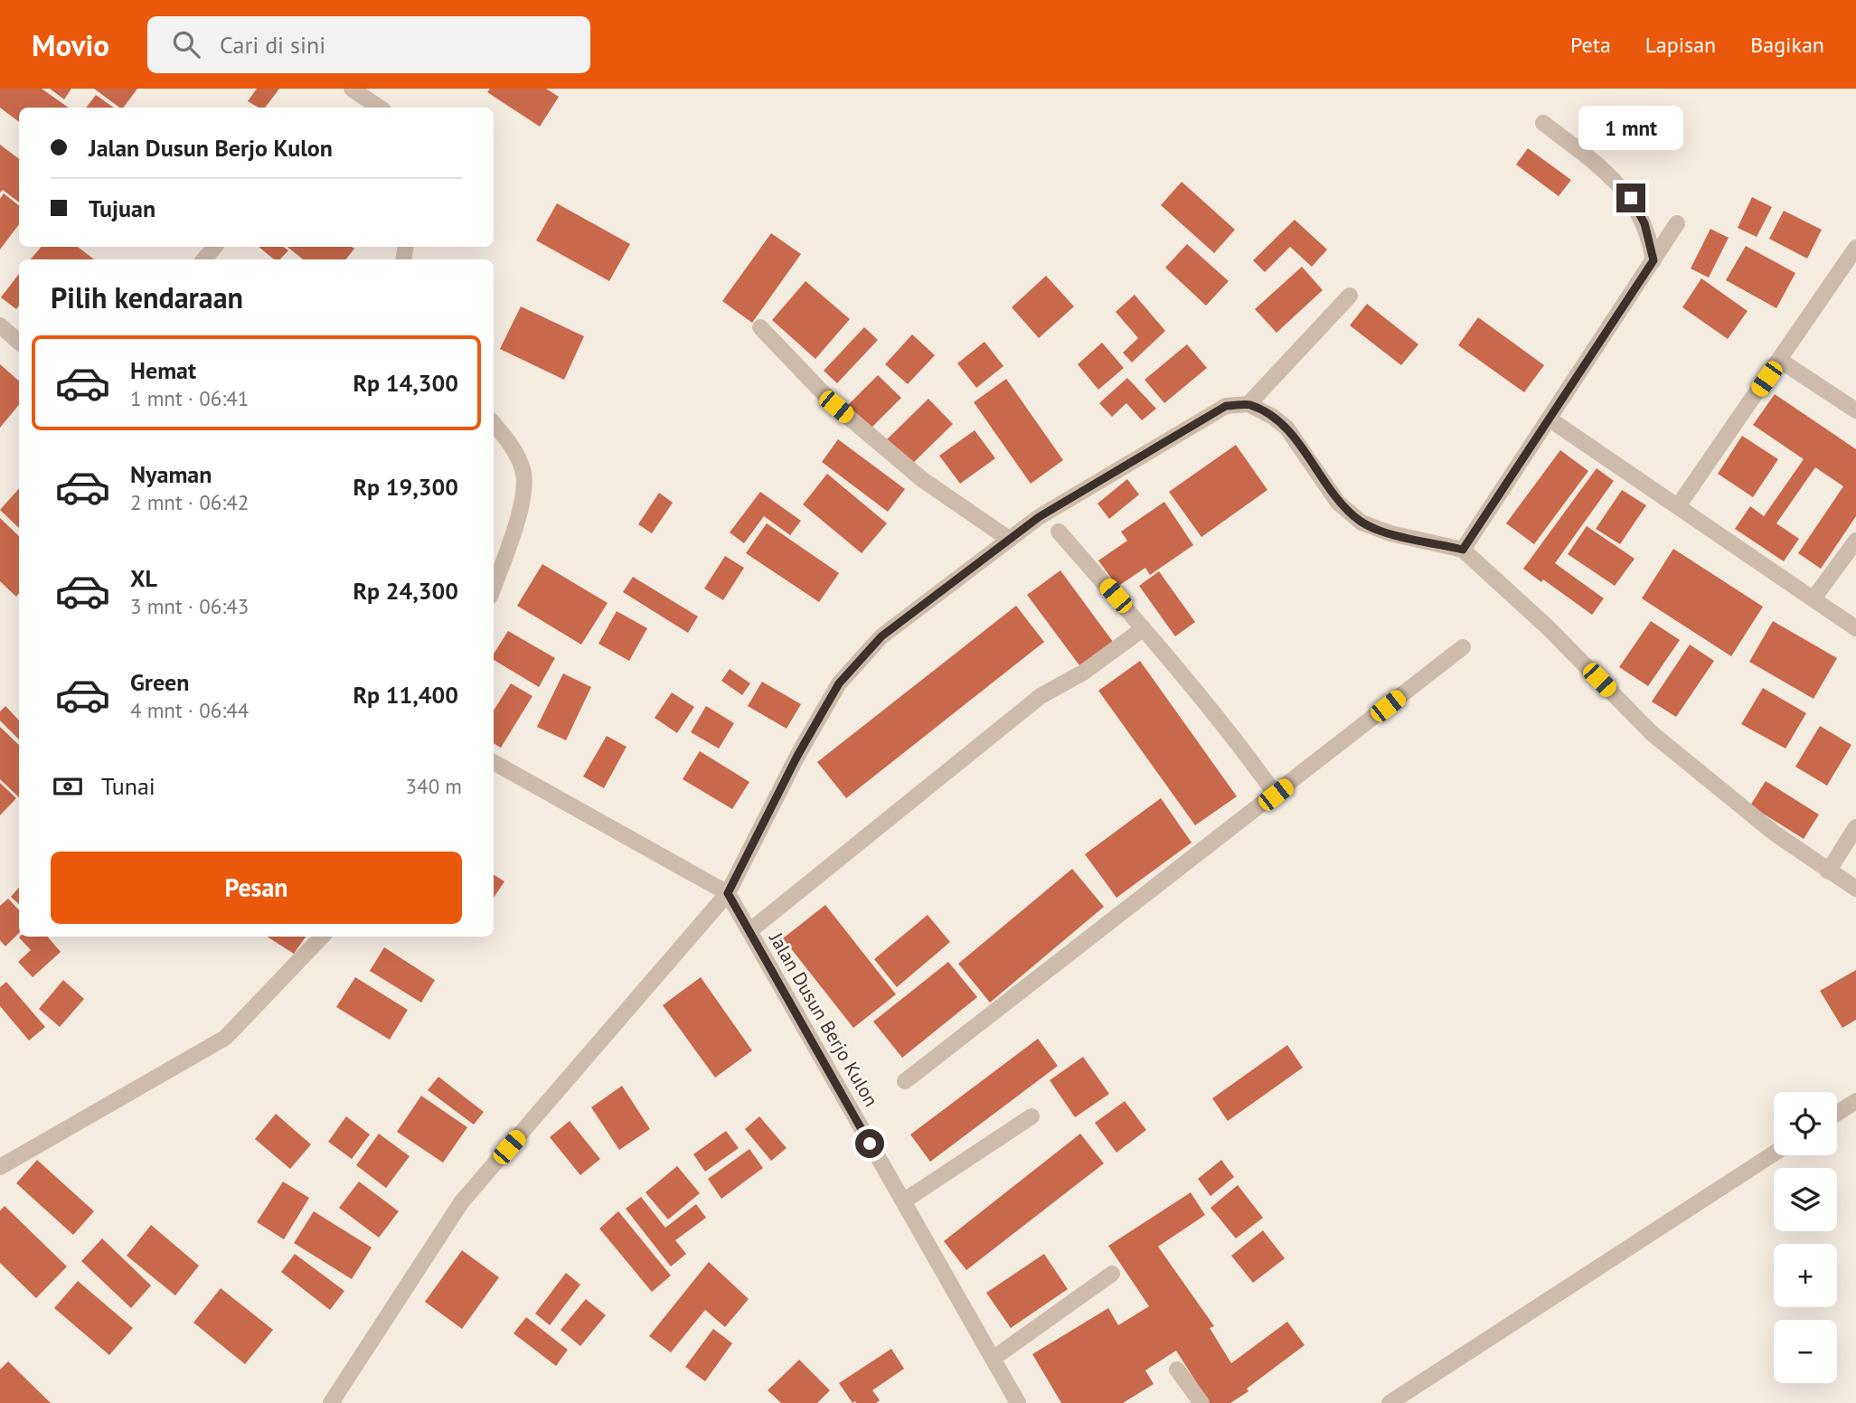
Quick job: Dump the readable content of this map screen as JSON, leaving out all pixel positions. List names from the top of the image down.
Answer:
{
  "streets": {
    "street": ["Jalan Dusun Berjo Kulon"]
  },
  "page": {
    "header": "Movio",
    "search": "Cari di sini",
    "nav": ["Peta", "Lapisan", "Bagikan"],
    "bubble": "1 mnt",
    "banner": ["Jalan Dusun Berjo Kulon", "Tujuan"],
    "heading": "Pilih kendaraan",
    "list": [
      {
        "name": "Hemat",
        "note": "1 mnt · 06:41",
        "value": "Rp 14,300"
      },
      {
        "name": "Nyaman",
        "note": "2 mnt · 06:42",
        "value": "Rp 19,300"
      },
      {
        "name": "XL",
        "note": "3 mnt · 06:43",
        "value": "Rp 24,300"
      },
      {
        "name": "Green",
        "note": "4 mnt · 06:44",
        "value": "Rp 11,400"
      }
    ],
    "pay": ["Tunai", "340 m"],
    "buttons": "Pesan",
    "map_buttons": ["+", "−"]
  }
}
